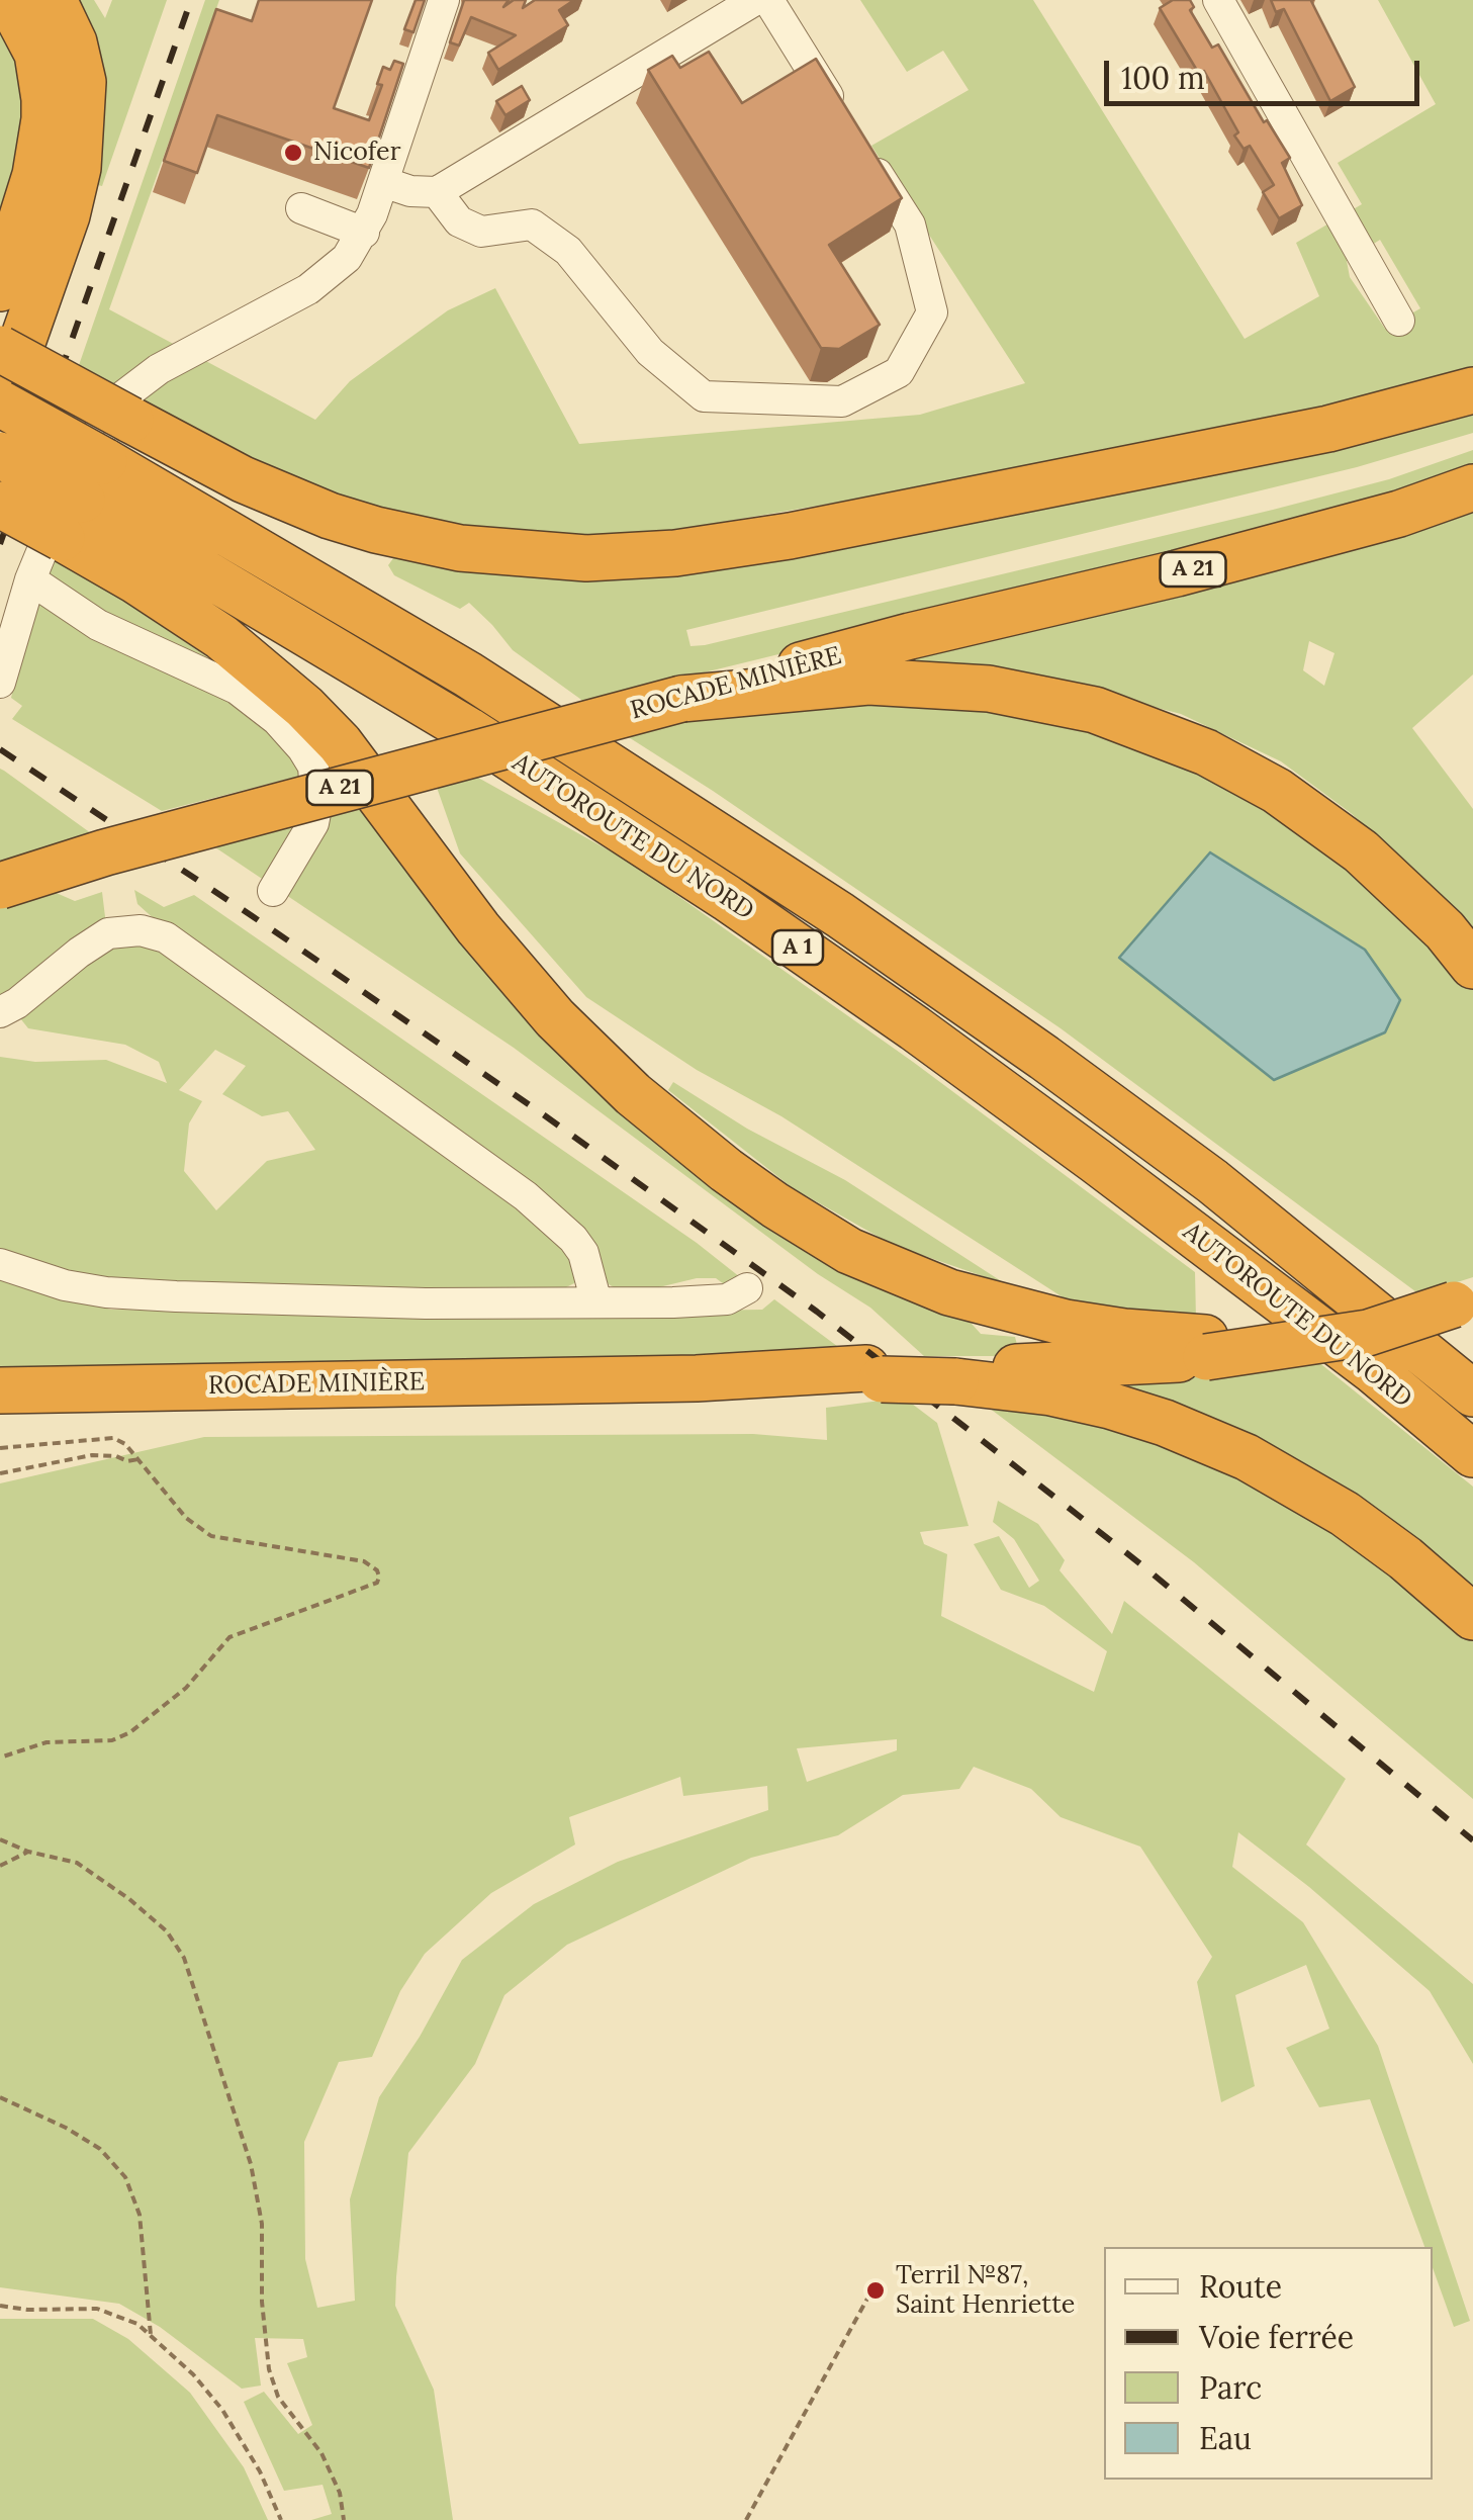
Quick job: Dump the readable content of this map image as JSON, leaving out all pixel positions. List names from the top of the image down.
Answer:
{
  "streets": {
    "highway": [
      "A 21",
      "ROCADE MINIÈRE",
      "AUTOROUTE DU NORD",
      "A 1"
    ]
  },
  "places": ["Nicofer", "Terril №87, Saint Henriette"],
  "legend": [
    "Route",
    "Voie ferrée",
    "Parc",
    "Eau"
  ],
  "scale_bar": "100 m"
}
